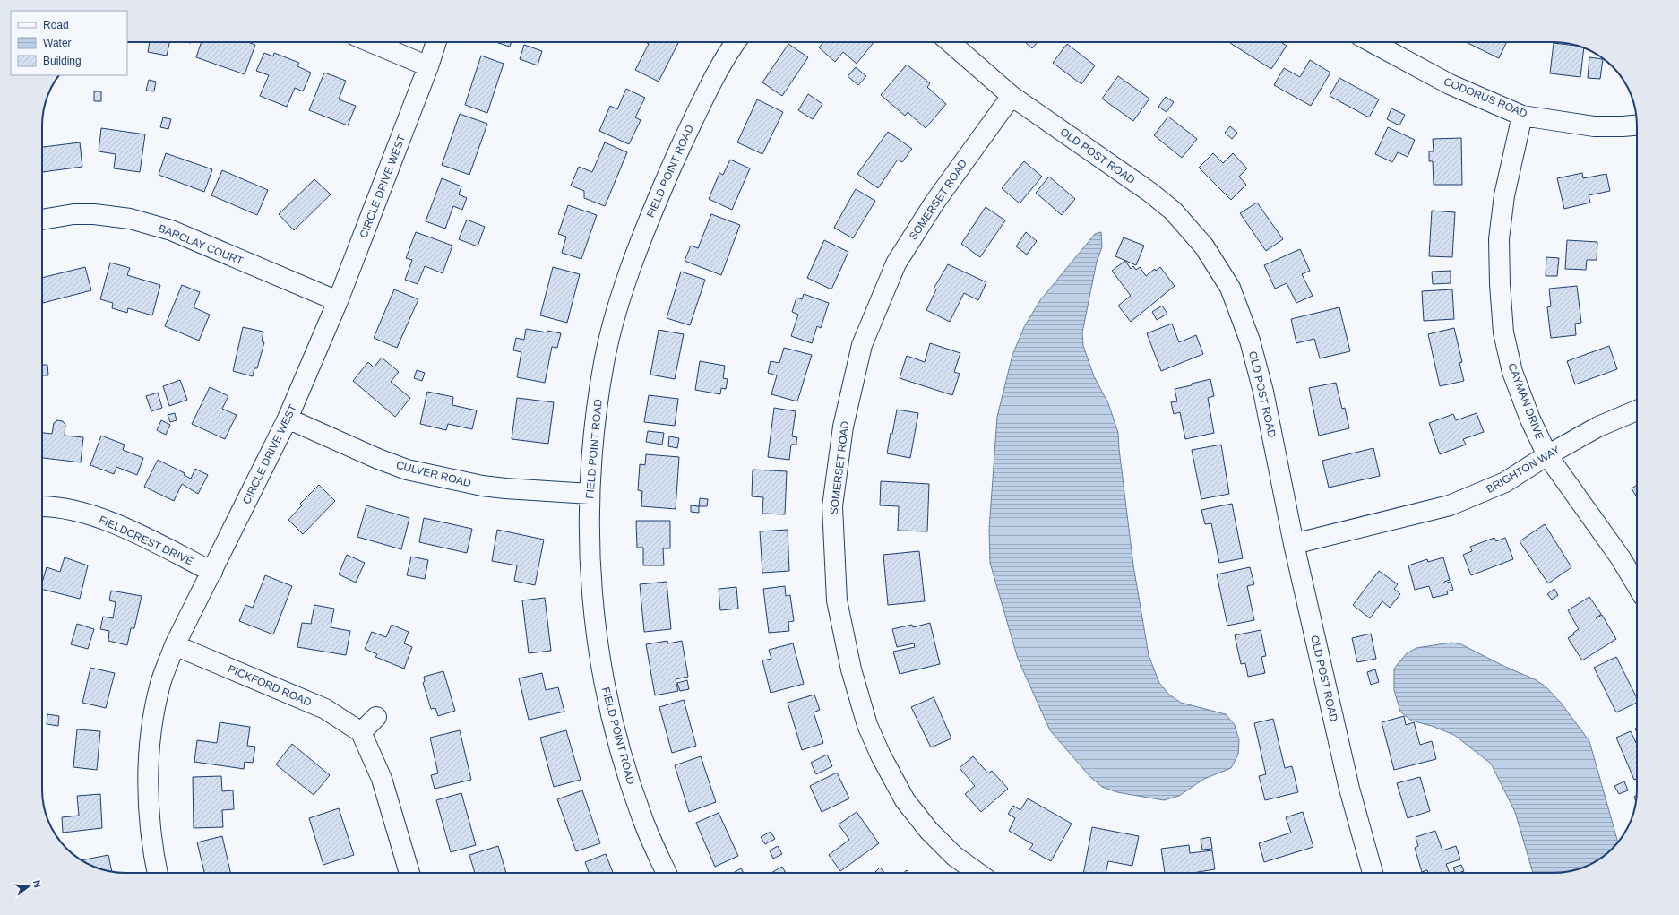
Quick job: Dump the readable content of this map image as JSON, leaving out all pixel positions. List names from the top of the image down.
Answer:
{
  "streets": {
    "street": [
      "CODORUS ROAD",
      "OLD POST ROAD",
      "FIELD POINT ROAD",
      "CIRCLE DRIVE WEST",
      "SOMERSET ROAD",
      "BARCLAY COURT",
      "CAYMAN DRIVE",
      "BRIGHTON WAY",
      "CULVER ROAD",
      "FIELDCREST DRIVE",
      "PICKFORD ROAD"
    ]
  },
  "crossings": [
    ["CODORUS ROAD", "CAYMAN DRIVE"],
    ["OLD POST ROAD", "SOMERSET ROAD"],
    ["OLD POST ROAD", "BRIGHTON WAY"],
    ["FIELD POINT ROAD", "CULVER ROAD"],
    ["CIRCLE DRIVE WEST", "BARCLAY COURT"],
    ["CIRCLE DRIVE WEST", "CULVER ROAD"],
    ["CIRCLE DRIVE WEST", "FIELDCREST DRIVE"],
    ["CIRCLE DRIVE WEST", "PICKFORD ROAD"],
    ["CAYMAN DRIVE", "BRIGHTON WAY"]
  ],
  "legend": ["Road", "Water", "Building"],
  "north": "right"
}
